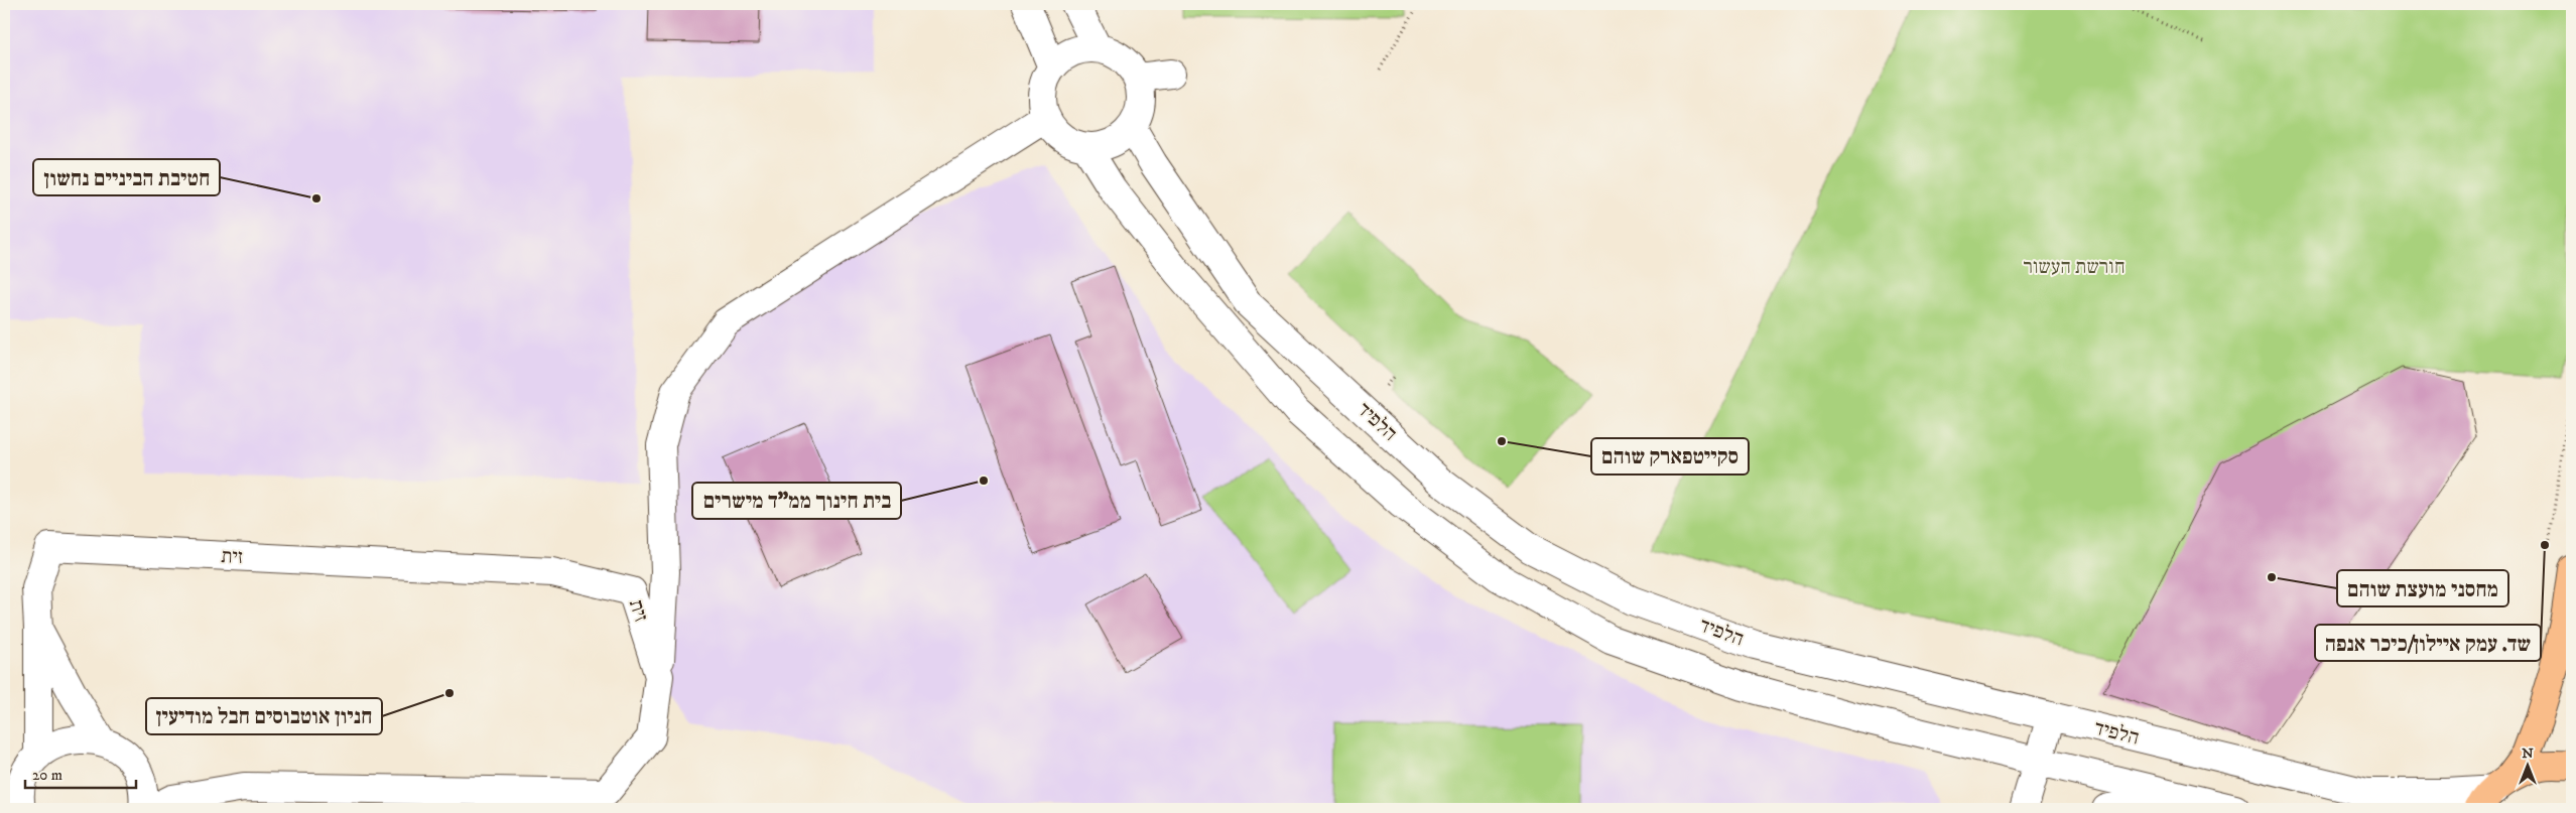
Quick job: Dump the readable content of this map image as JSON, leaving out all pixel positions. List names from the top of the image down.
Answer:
{
  "streets": {
    "street": ["הלפיד", "זית"]
  },
  "parks": ["חורשת העשור"],
  "places": [
    "חטיבת הביניים נחשון",
    "סקייטפארק שוהם",
    "בית חינוך ממ\"ד מישרים",
    "שד. עמק איילון/כיכר אנפה",
    "מחסני מועצת שוהם",
    "חניון אוטבוסים חבל מודיעין"
  ],
  "scale_bar": "20 m",
  "north": "top"
}
